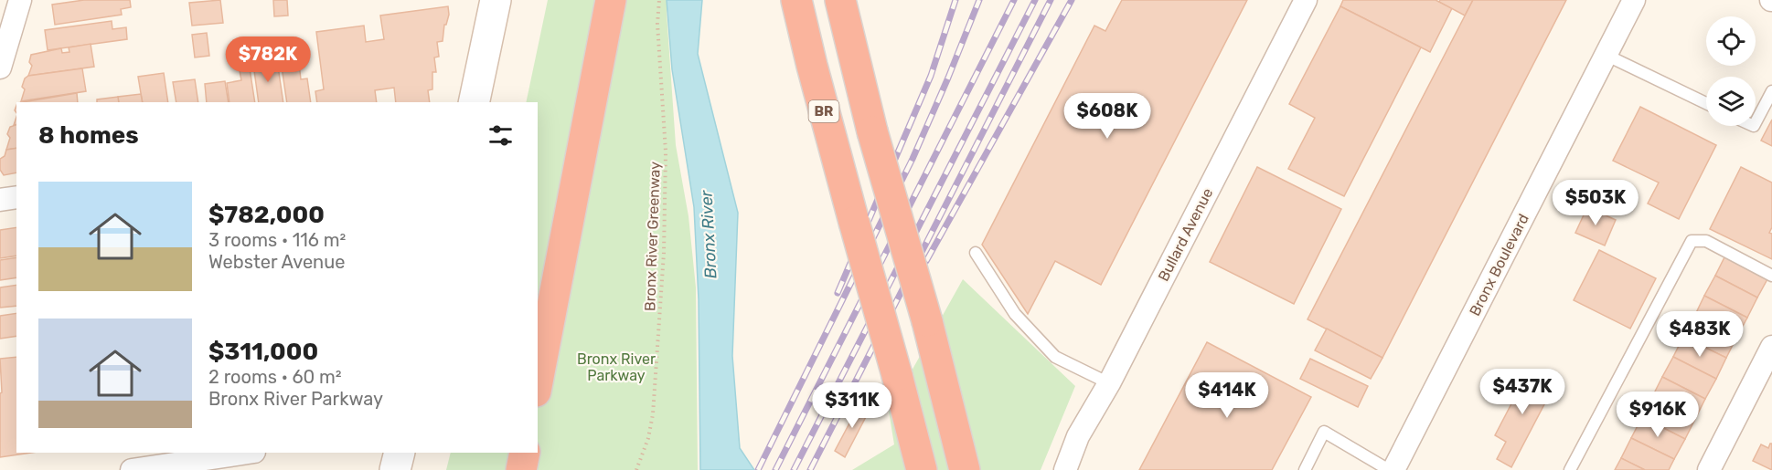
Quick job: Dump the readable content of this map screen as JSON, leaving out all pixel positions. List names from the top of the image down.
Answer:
{
  "streets": {
    "highway": ["BR"],
    "street": ["Bullard Avenue", "Bronx Boulevard"],
    "path": ["Bronx River Greenway"]
  },
  "water": ["Bronx River"],
  "parks": ["Bronx River Parkway"],
  "page": {
    "price": [
      "$782K",
      "$608K",
      "$503K",
      "$483K",
      "$437K",
      "$414K",
      "$311K",
      "$916K"
    ],
    "heading": "8 homes",
    "list": [
      {
        "name": "$782,000",
        "note": "3 rooms · 116 m² · Webster Avenue"
      },
      {
        "name": "$311,000",
        "note": "2 rooms · 60 m² · Bronx River Parkway"
      }
    ]
  }
}
